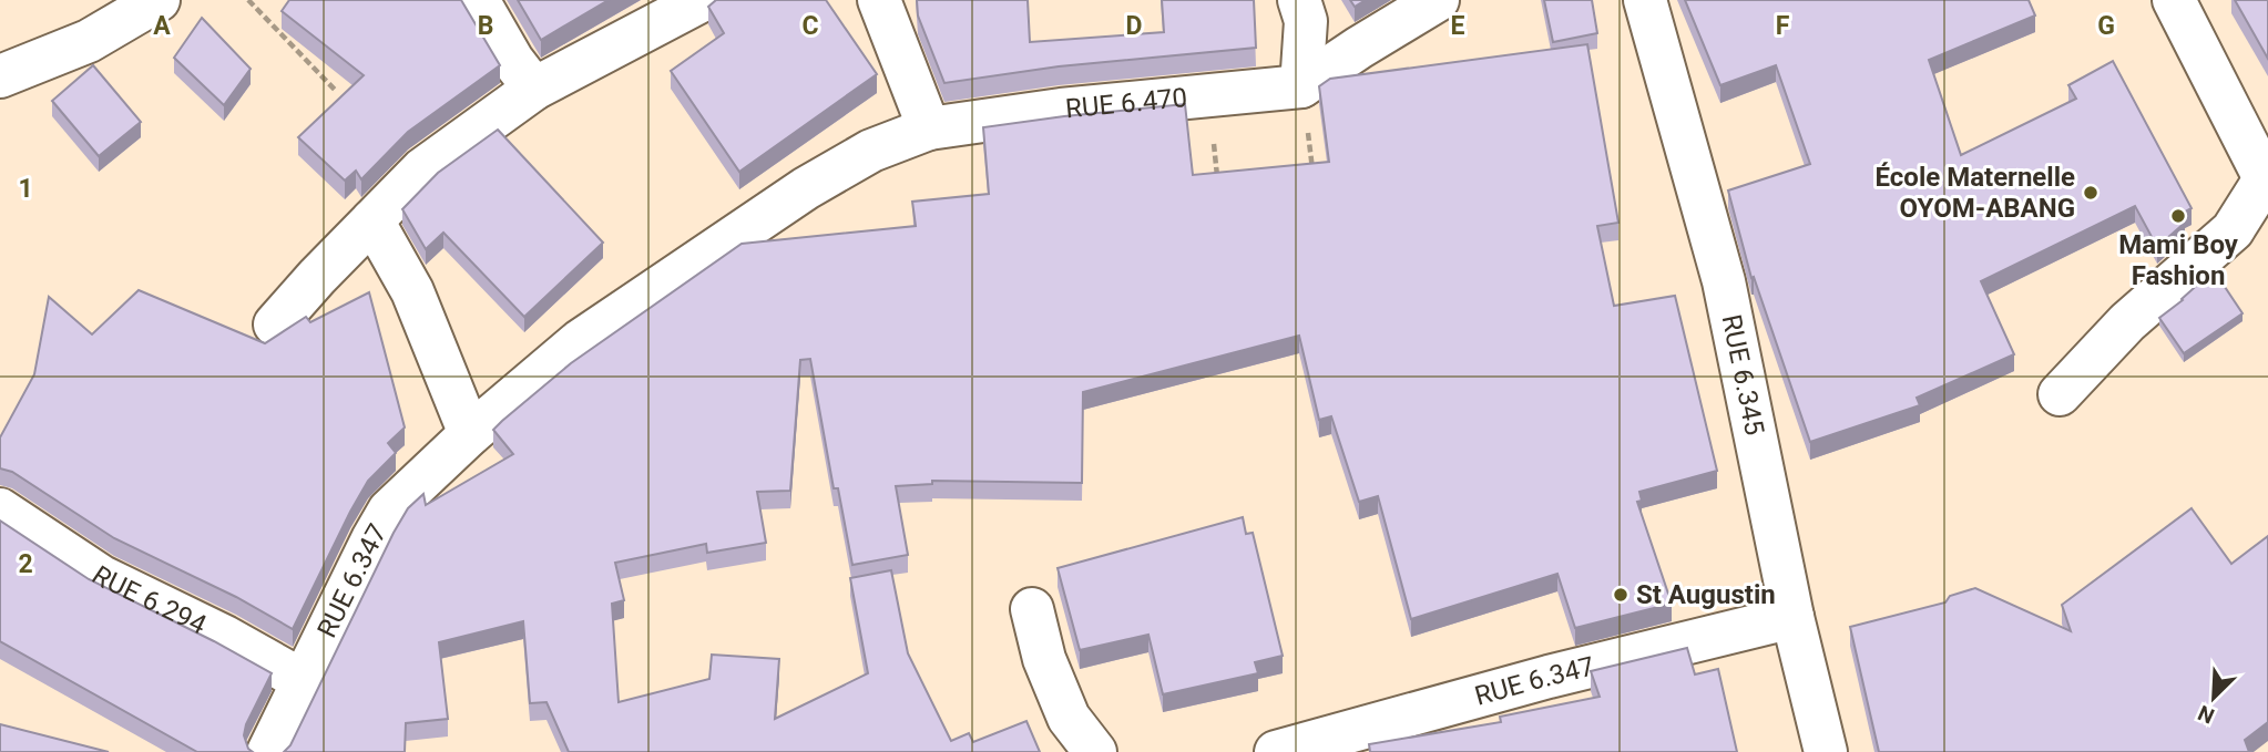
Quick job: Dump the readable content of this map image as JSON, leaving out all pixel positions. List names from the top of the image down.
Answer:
{
  "streets": {
    "street": [
      "RUE 6.470",
      "RUE 6.345",
      "RUE 6.347",
      "RUE 6.294"
    ]
  },
  "crossings": [
    ["RUE 6.470", "RUE 6.347"],
    ["RUE 6.345", "RUE 6.347"],
    ["RUE 6.347", "RUE 6.294"]
  ],
  "places": ["École Maternelle OYOM-ABANG", "Mami Boy Fashion", "St Augustin"],
  "north": "bottom left",
  "grid": {
    "columns": [
      "A",
      "B",
      "C",
      "D",
      "E",
      "F",
      "G"
    ],
    "rows": ["1", "2"]
  }
}
